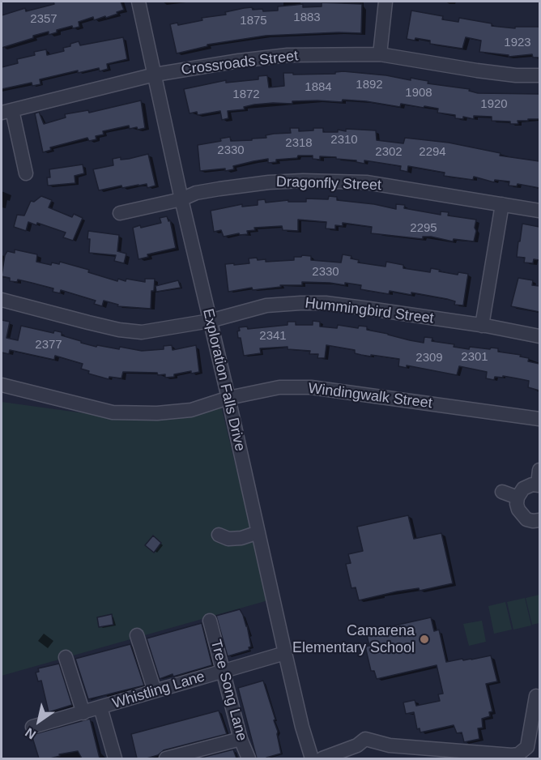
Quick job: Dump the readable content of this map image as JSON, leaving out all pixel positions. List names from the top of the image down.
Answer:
{
  "streets": {
    "street": [
      "Crossroads Street",
      "Dragonfly Street",
      "Hummingbird Street",
      "Exploration Falls Drive",
      "Windingwalk Street",
      "Whistling Lane",
      "Tree Song Lane"
    ]
  },
  "crossings": [
    ["Crossroads Street", "Exploration Falls Drive"],
    ["Dragonfly Street", "Exploration Falls Drive"],
    ["Hummingbird Street", "Exploration Falls Drive"],
    ["Exploration Falls Drive", "Windingwalk Street"],
    ["Exploration Falls Drive", "Whistling Lane"],
    ["Whistling Lane", "Tree Song Lane"]
  ],
  "places": ["Camarena Elementary School"],
  "house_numbers": [
    "1883",
    "2357",
    "1875",
    "1923",
    "1892",
    "1884",
    "1908",
    "1872",
    "1920",
    "2310",
    "2318",
    "2330",
    "2302",
    "2294",
    "2295",
    "2330",
    "2341",
    "2377",
    "2301",
    "2309"
  ],
  "north": "bottom left"
}
